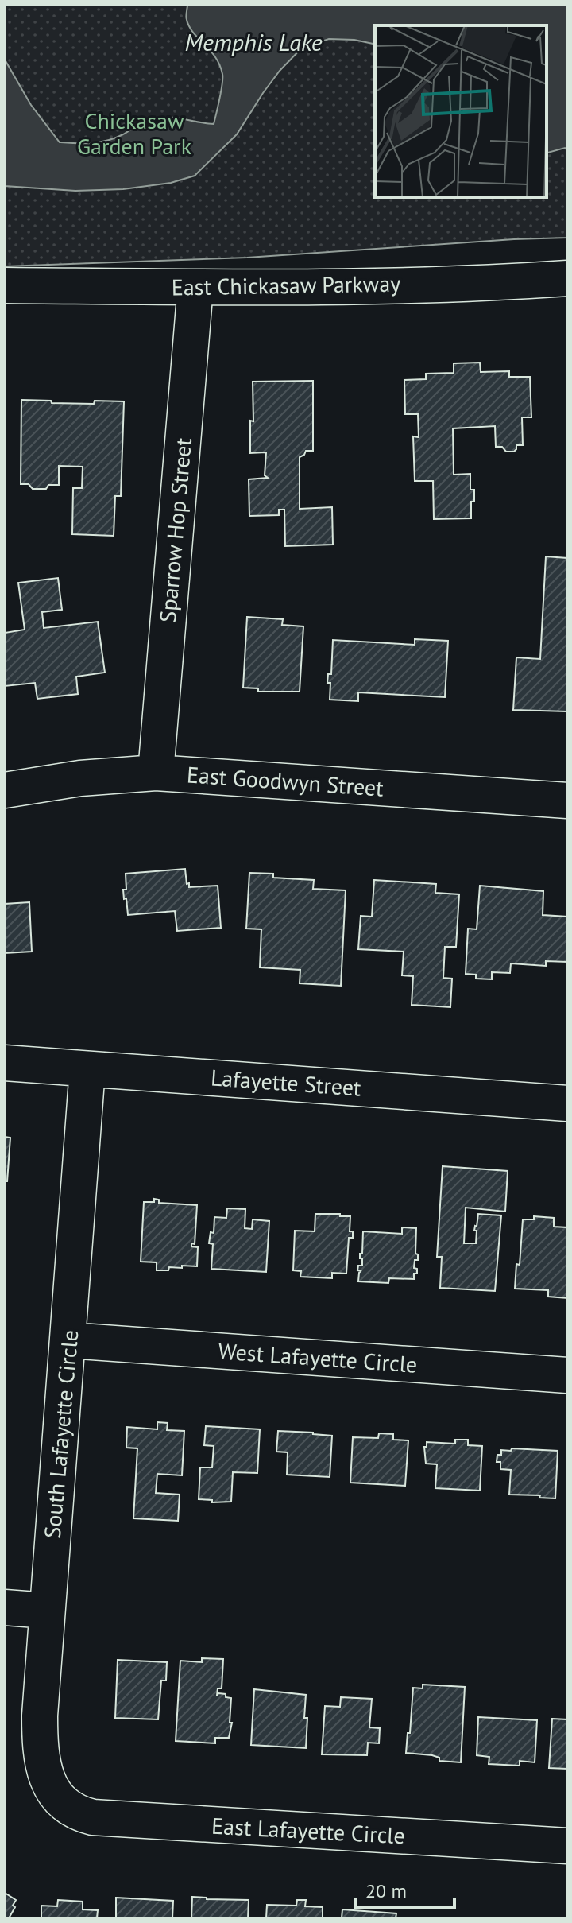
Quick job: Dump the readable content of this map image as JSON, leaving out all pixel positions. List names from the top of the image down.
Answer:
{
  "streets": {
    "street": [
      "East Chickasaw Parkway",
      "Sparrow Hop Street",
      "East Goodwyn Street",
      "Lafayette Street",
      "West Lafayette Circle",
      "South Lafayette Circle",
      "East Lafayette Circle"
    ]
  },
  "crossings": [
    ["East Chickasaw Parkway", "Sparrow Hop Street"],
    ["Sparrow Hop Street", "East Goodwyn Street"],
    ["Lafayette Street", "South Lafayette Circle"],
    ["West Lafayette Circle", "South Lafayette Circle"],
    ["South Lafayette Circle", "East Lafayette Circle"]
  ],
  "water": ["Memphis Lake"],
  "parks": ["Chickasaw Garden Park"],
  "scale_bar": "20 m"
}
